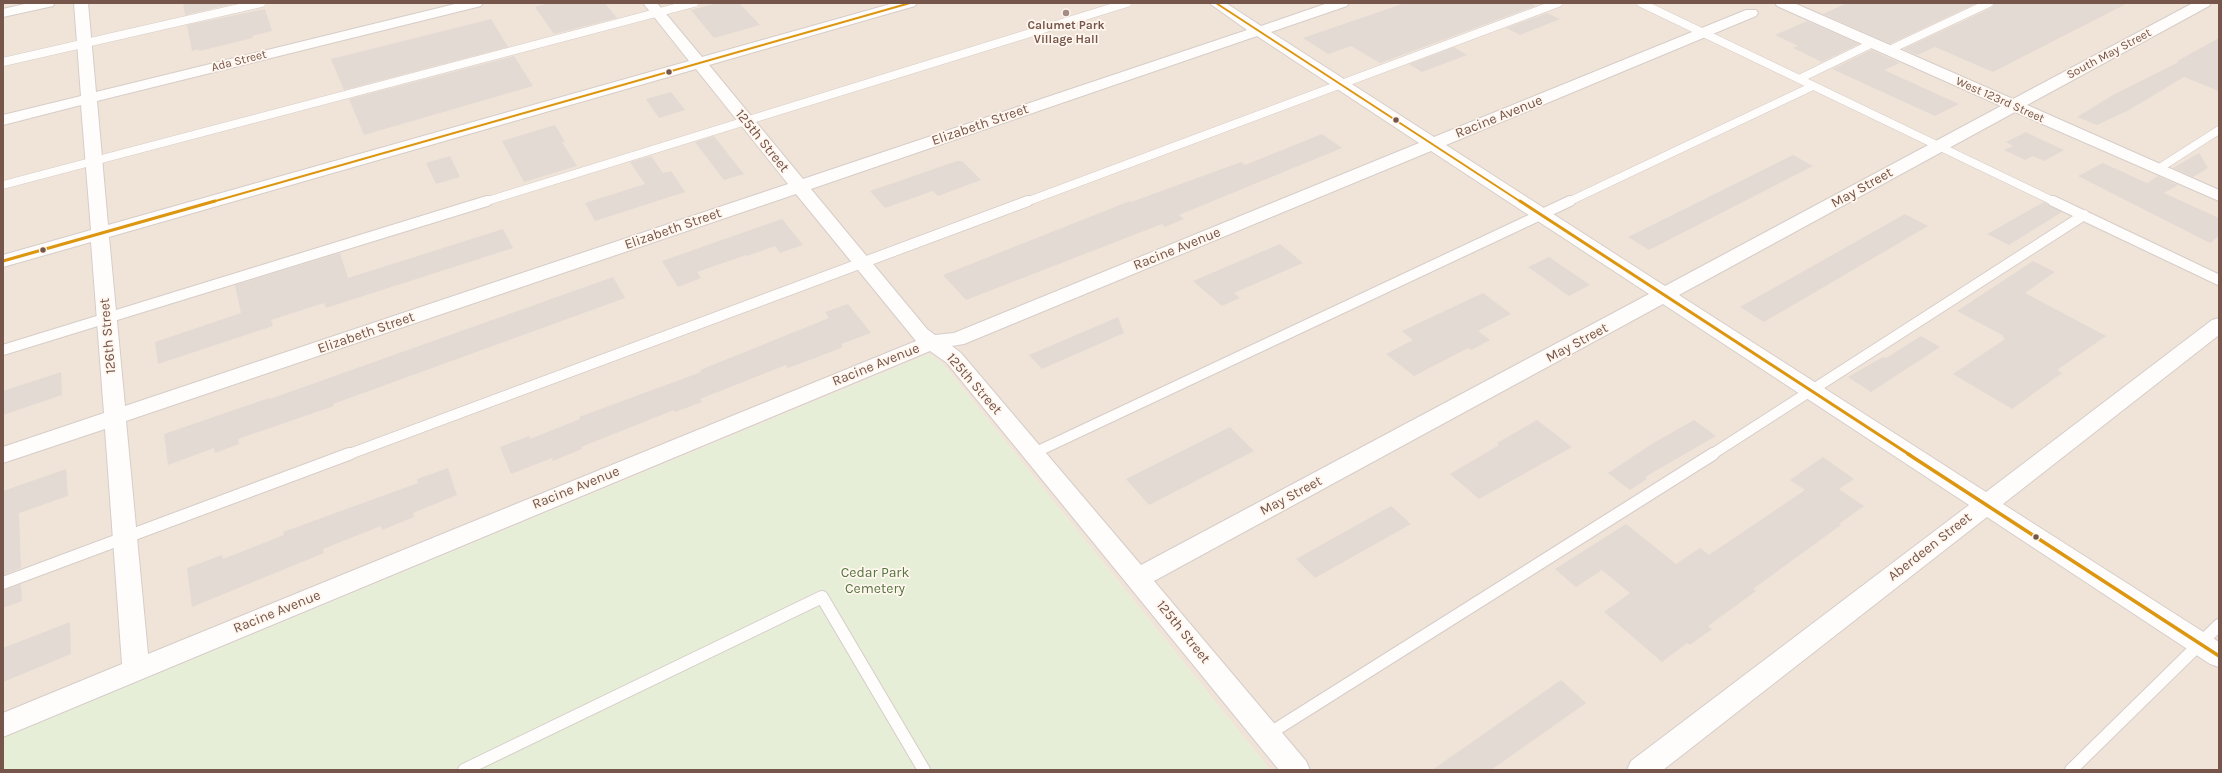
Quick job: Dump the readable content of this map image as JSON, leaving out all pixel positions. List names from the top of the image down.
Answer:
{
  "streets": {
    "street": [
      "South May Street",
      "Ada Street",
      "West 123rd Street",
      "Racine Avenue",
      "Elizabeth Street",
      "125th Street",
      "May Street",
      "126th Street",
      "Aberdeen Street"
    ]
  },
  "crossings": [
    ["South May Street", "West 123rd Street"],
    ["South May Street", "May Street"],
    ["Ada Street", "126th Street"],
    ["West 123rd Street", "May Street"],
    ["Racine Avenue", "125th Street"],
    ["Racine Avenue", "126th Street"],
    ["Elizabeth Street", "125th Street"],
    ["Elizabeth Street", "126th Street"],
    ["125th Street", "May Street"]
  ],
  "parks": ["Cedar Park Cemetery"],
  "places": ["Calumet Park Village Hall"]
}
